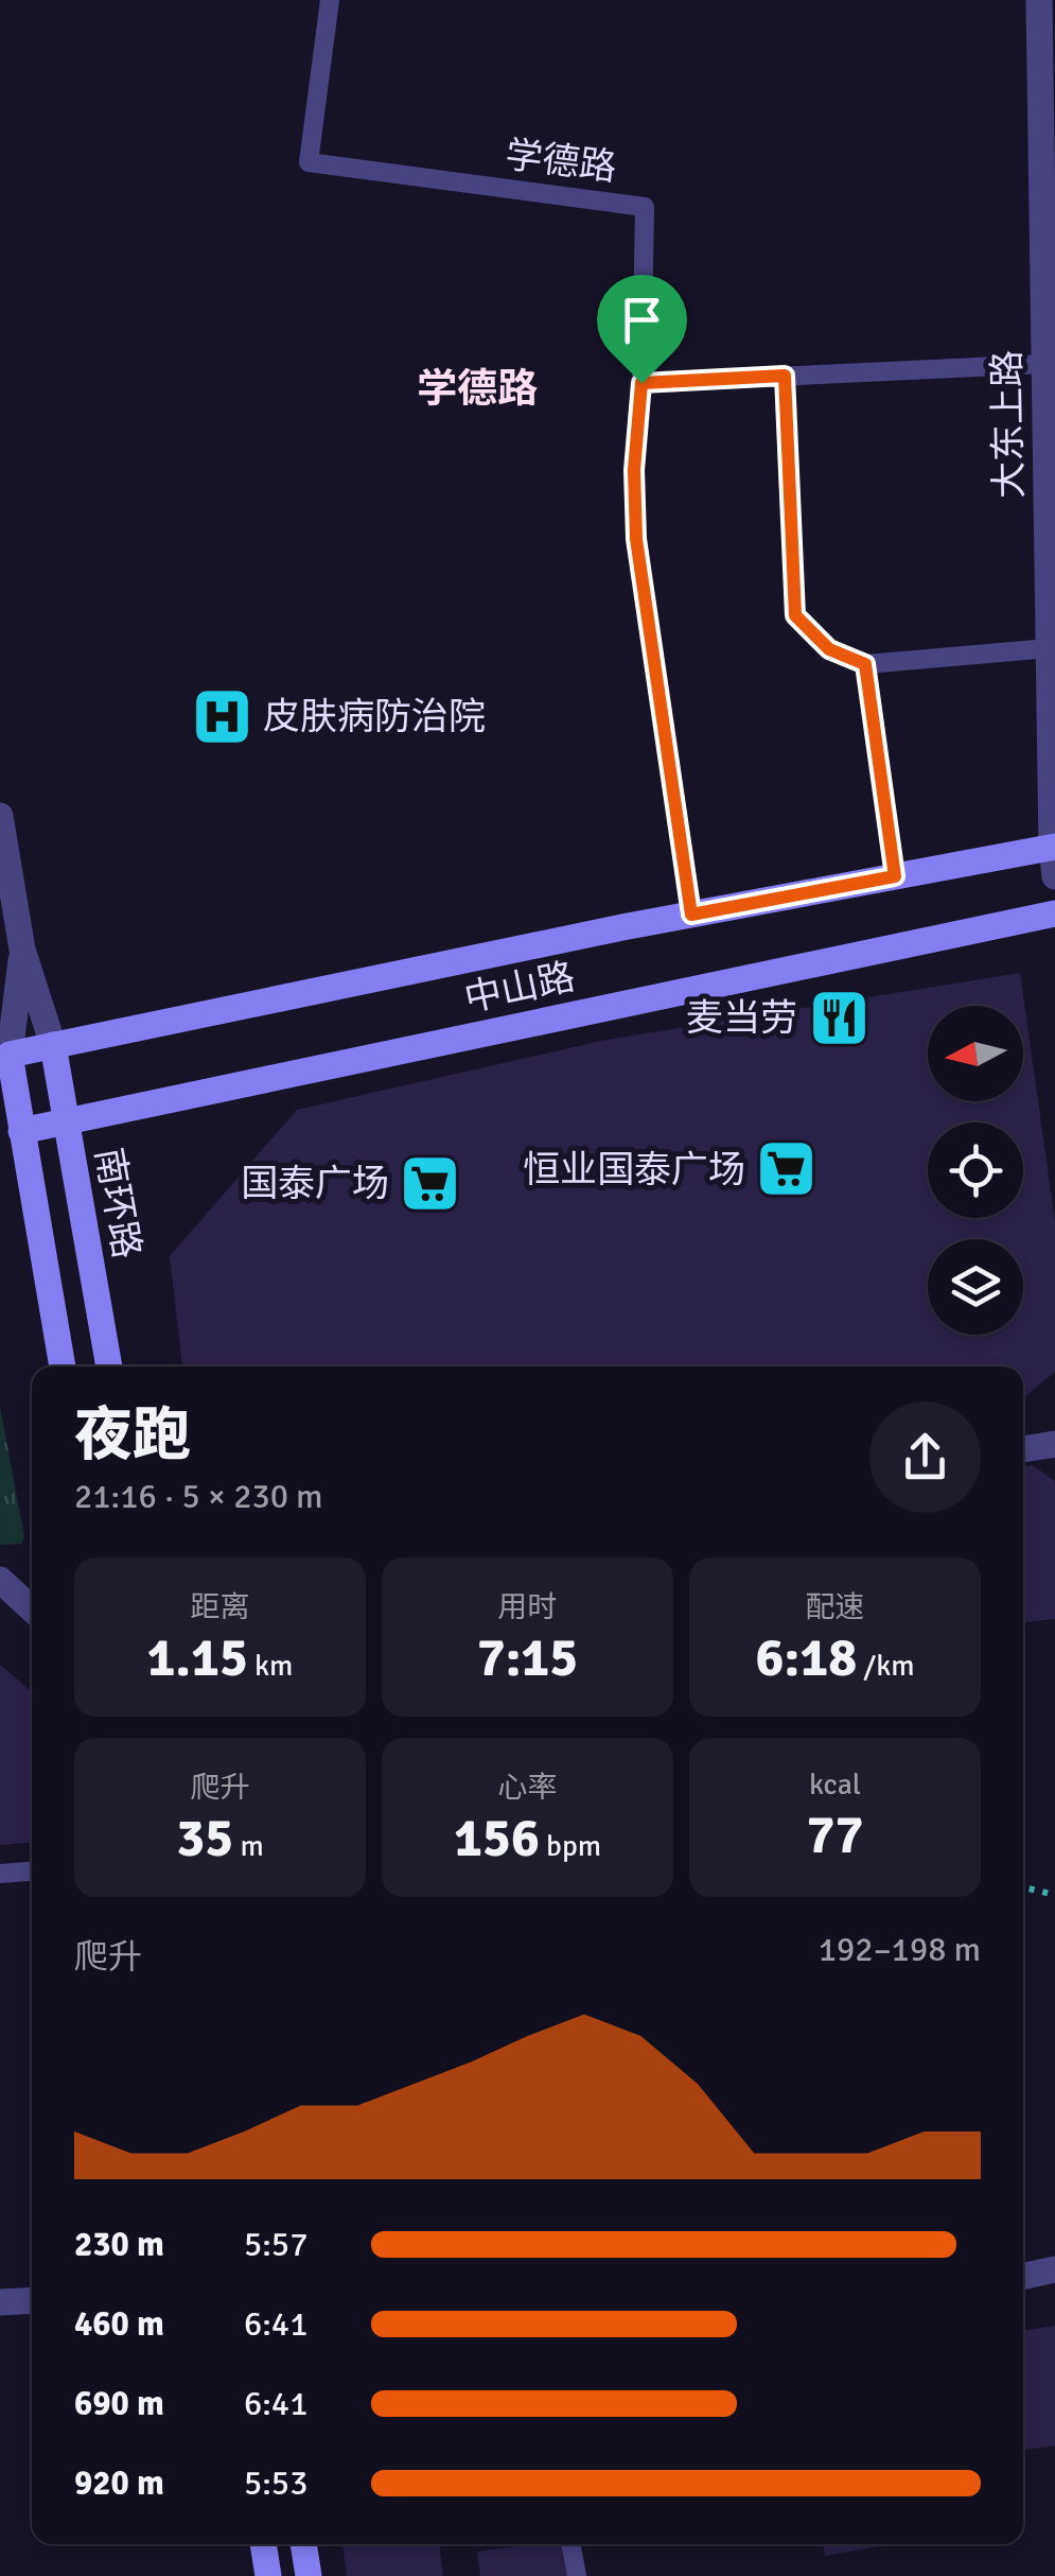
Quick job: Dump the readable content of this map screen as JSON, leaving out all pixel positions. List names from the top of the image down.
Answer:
{
  "streets": {
    "main road": ["中山路", "南环路"],
    "street": ["大东上路"],
    "lane": ["学德路"]
  },
  "crossings": [
    ["大东上路", "中山路"],
    ["中山路", "南环路"]
  ],
  "districts": ["学德路"],
  "places": {
    "hospital": ["皮肤病防治院"],
    "restaurant": ["麦当劳"],
    "supermarket": ["恒业国泰广场", "国泰广场"]
  },
  "north": "left",
  "page": {
    "heading": ["夜跑", "21:16 · 5 × 230 m"],
    "stats": [
      ["距离", "1.15 km"],
      ["用时", "7:15"],
      ["配速", "6:18 /km"],
      ["爬升", "35 m"],
      ["心率", "156 bpm"],
      ["kcal", "77"]
    ],
    "chart": ["爬升", "192–198 m"],
    "list": [
      {
        "name": "230 m",
        "note": "5:57"
      },
      {
        "name": "460 m",
        "note": "6:41"
      },
      {
        "name": "690 m",
        "note": "6:41"
      },
      {
        "name": "920 m",
        "note": "5:53"
      }
    ]
  }
}
